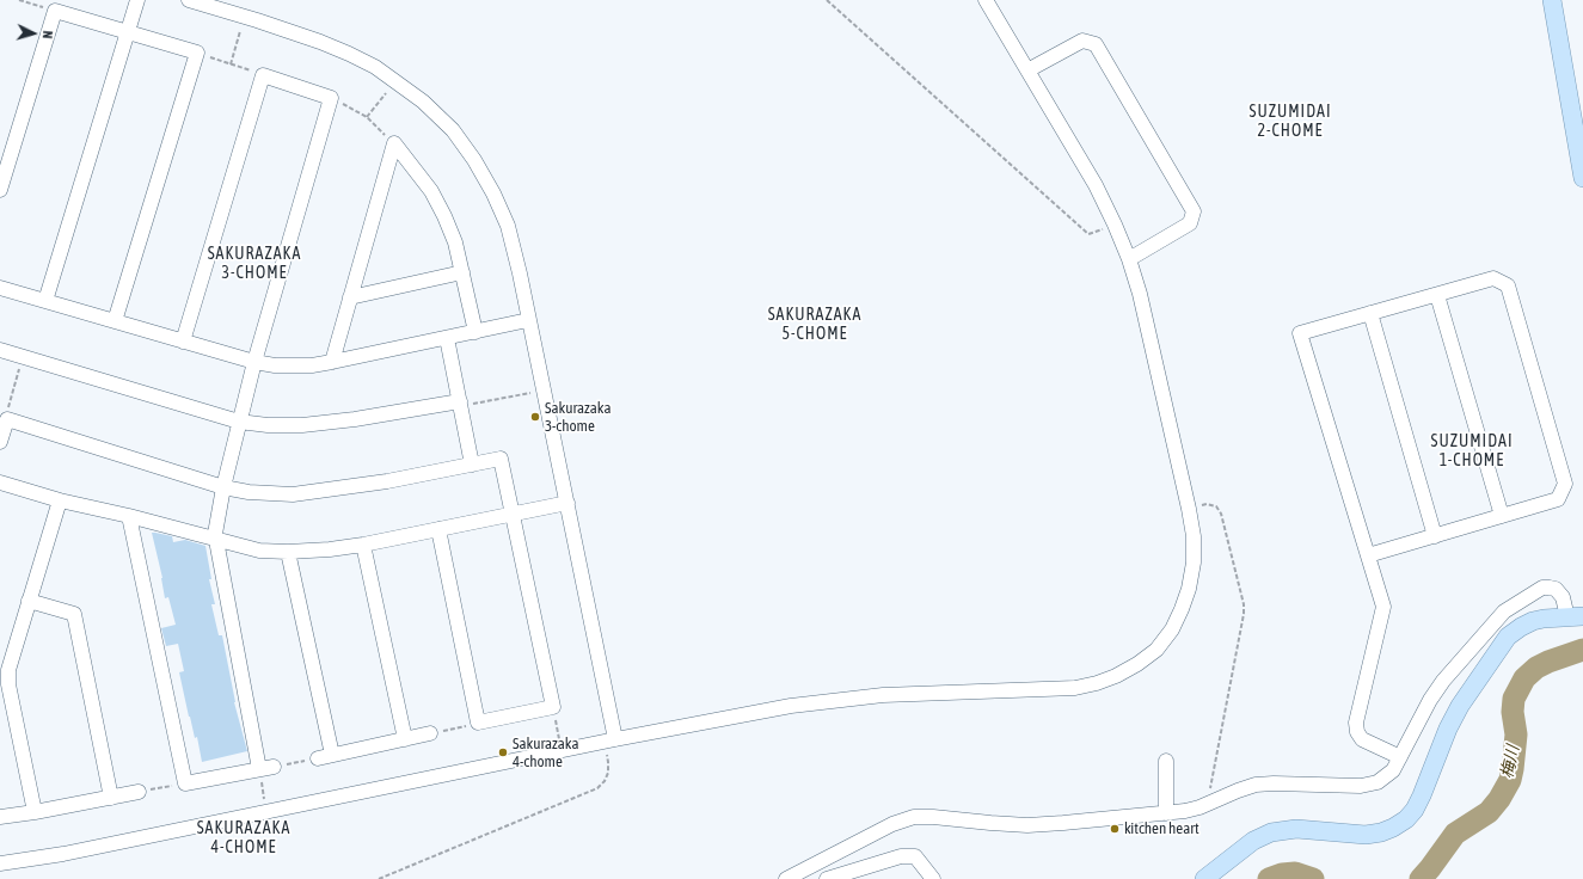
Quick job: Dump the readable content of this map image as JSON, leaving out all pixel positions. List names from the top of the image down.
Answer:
{
  "districts": [
    "SUZUMIDAI 2-CHOME",
    "SAKURAZAKA 3-CHOME",
    "SAKURAZAKA 5-CHOME",
    "SUZUMIDAI 1-CHOME",
    "SAKURAZAKA 4-CHOME"
  ],
  "water": ["梅川"],
  "places": ["Sakurazaka 3-chome", "Sakurazaka 4-chome", "kitchen heart"],
  "north": "right"
}
